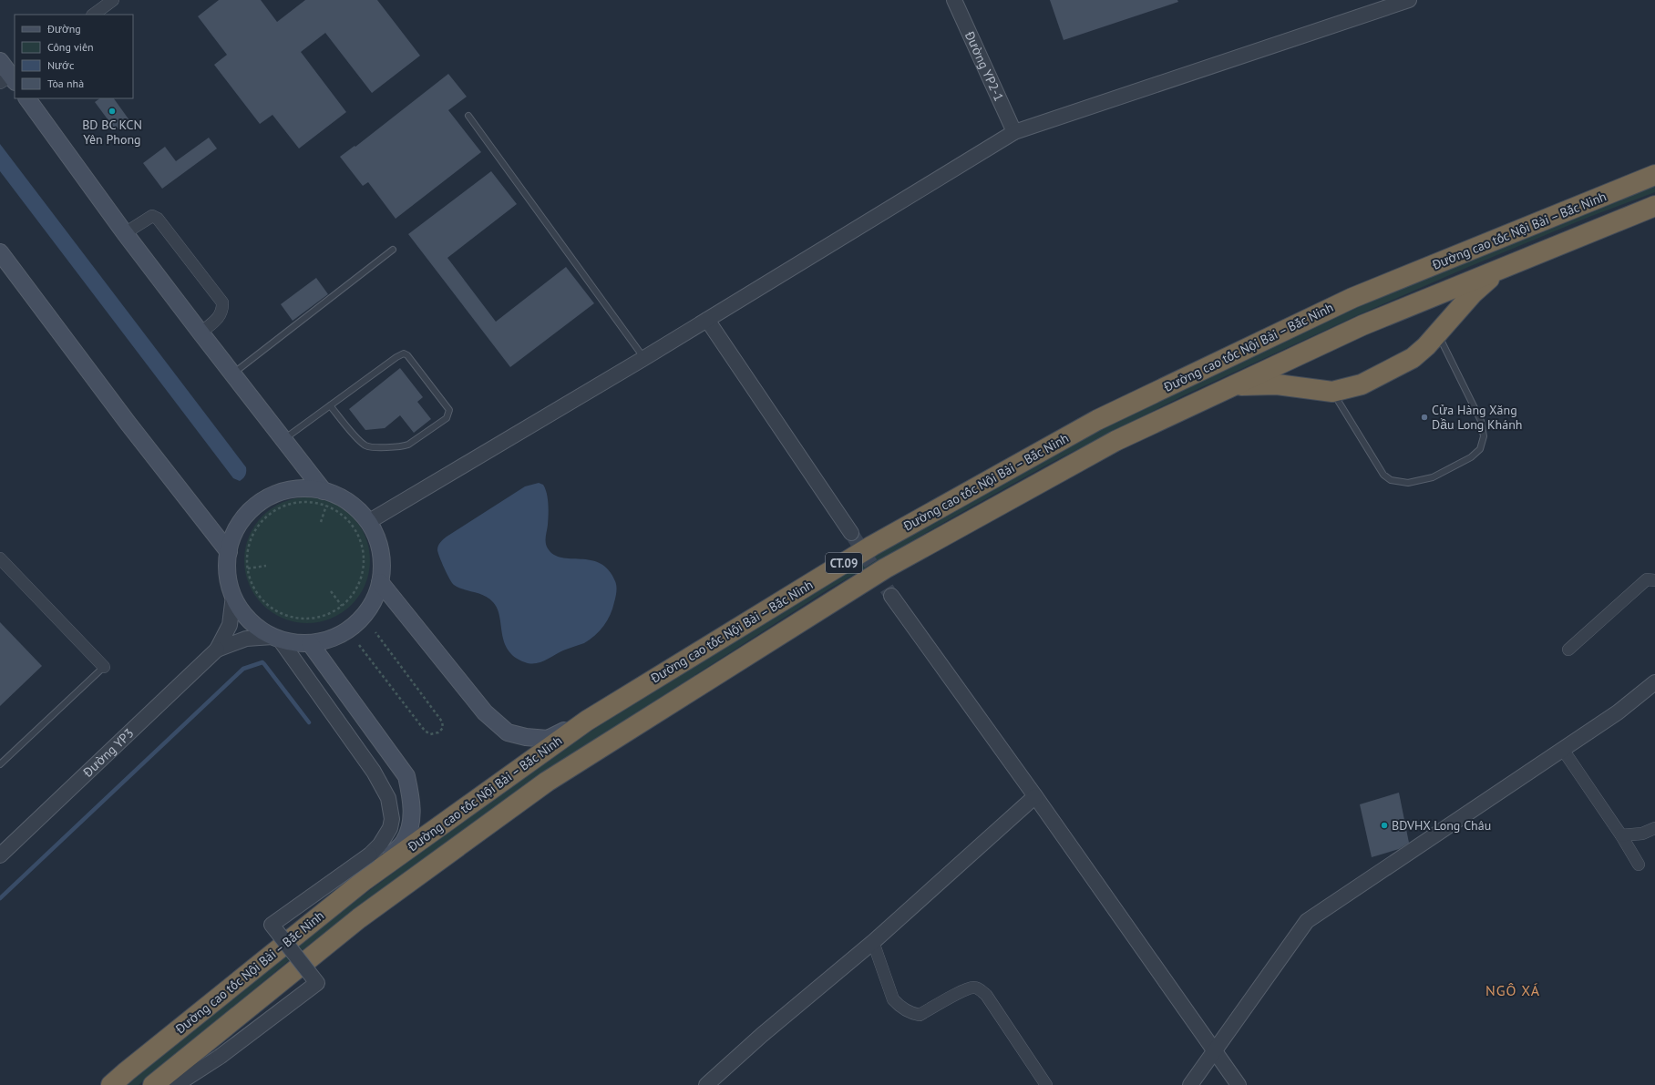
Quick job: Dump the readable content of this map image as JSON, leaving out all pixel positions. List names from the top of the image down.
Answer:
{
  "streets": {
    "highway": ["Đường cao tốc Nội Bài – Bắc Ninh", "CT.09"],
    "street": ["Đường YP2-1", "Đường YP3"]
  },
  "districts": ["NGÔ XÁ"],
  "places": ["BD BC KCN Yên Phong", "Cửa Hàng Xăng Dầu Long Khánh", "BDVHX Long Châu"],
  "legend": [
    "Đường",
    "Công viên",
    "Nước",
    "Tòa nhà"
  ]
}
